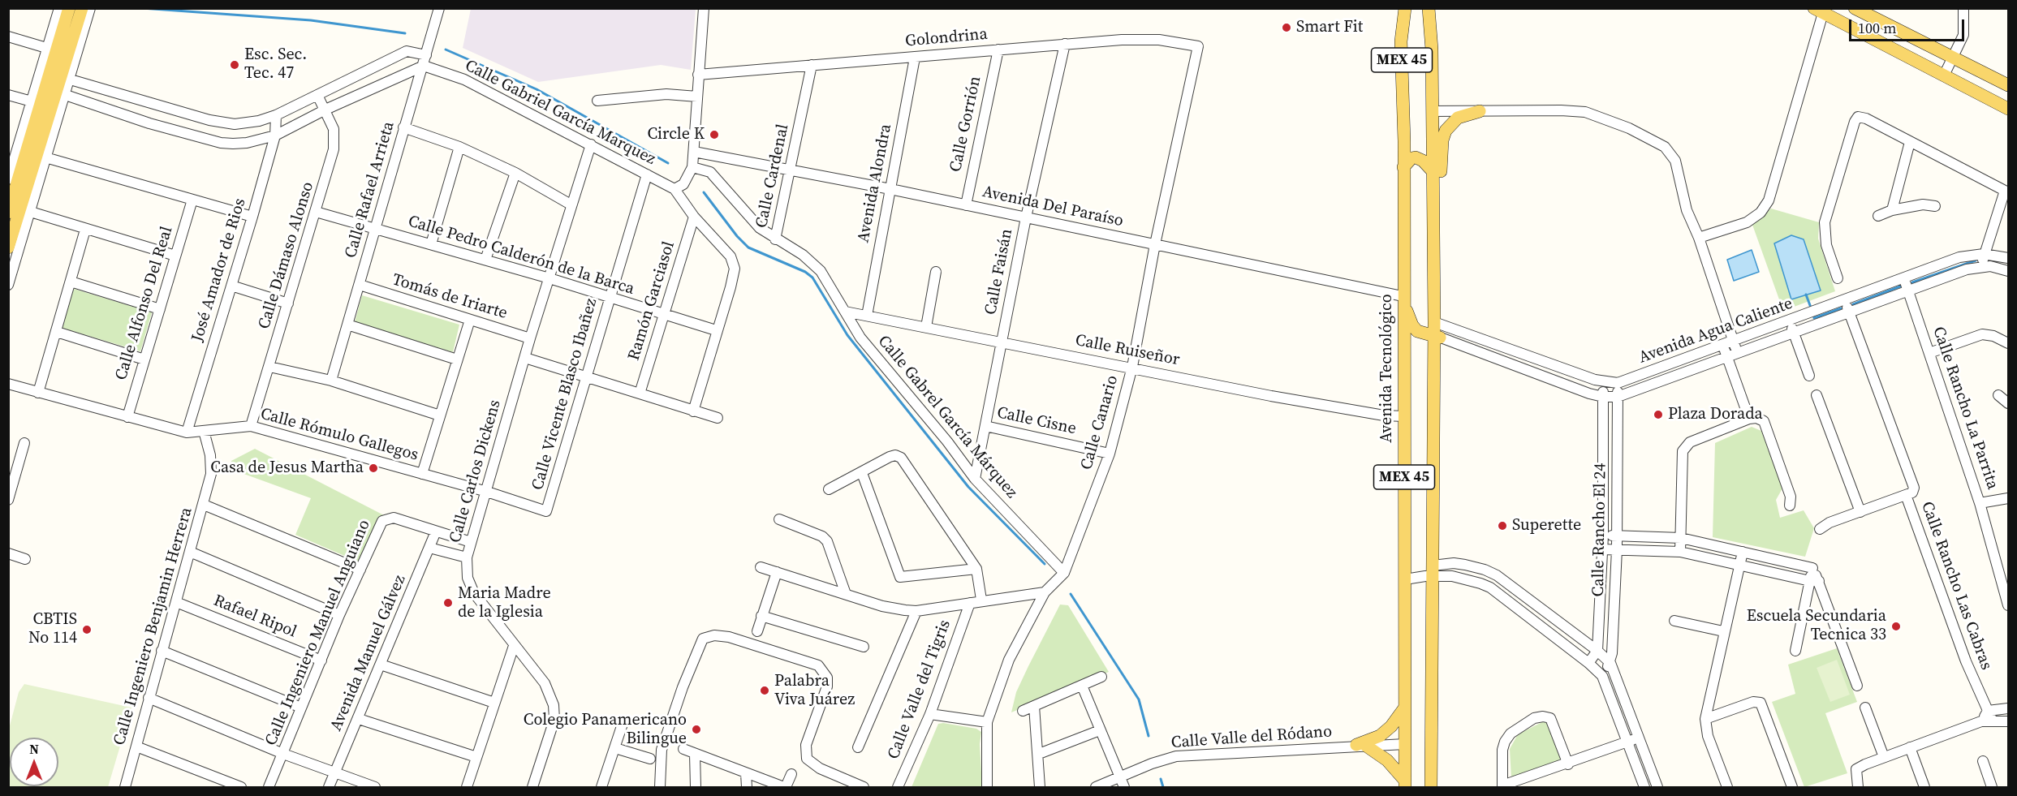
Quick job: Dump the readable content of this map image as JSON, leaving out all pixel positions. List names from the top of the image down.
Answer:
{
  "streets": {
    "main road": ["MEX 45", "Avenida Tecnológico"],
    "street": [
      "Golondrina",
      "Calle Gabriel García Marquez",
      "Calle Gorrión",
      "Calle Cardenal",
      "Avenida Alondra",
      "Calle Rafael Arrieta",
      "Avenida Del Paraíso",
      "Calle Dámaso Alonso",
      "Calle Pedro Calderón de la Barca",
      "José Amador de Rios",
      "Calle Faisán",
      "Tomás de Iriarte",
      "Ramón Garciasol",
      "Calle Alfonso Del Real",
      "Avenida Agua Caliente",
      "Calle Ruiseñor",
      "Calle Vicente Blasco Ibañez",
      "Calle Rancho La Parrita",
      "Calle Gabrel García Márquez",
      "Calle Cisne",
      "Calle Canario",
      "Calle Rómulo Gallegos",
      "Calle Carlos Dickens",
      "Calle Rancho El 24",
      "Calle Rancho Las Cabras",
      "Rafael Ripol",
      "Calle Ingeniero Benjamin Herrera",
      "Calle Ingeniero Manuel Anguiano",
      "Avenida Manuel Gálvez",
      "Calle Valle del Tigris",
      "Calle Valle del Ródano"
    ]
  },
  "crossings": [
    ["Golondrina", "Calle Gorrión"],
    ["Golondrina", "Calle Cardenal"],
    ["Golondrina", "Avenida Alondra"],
    ["Golondrina", "Calle Faisán"],
    ["Golondrina", "Calle Canario"],
    ["MEX 45", "Avenida Agua Caliente"],
    ["Calle Gabriel García Marquez", "Calle Rafael Arrieta"],
    ["Calle Gabriel García Marquez", "Calle Pedro Calderón de la Barca"],
    ["Calle Gabriel García Marquez", "Ramón Garciasol"],
    ["Calle Gabriel García Marquez", "Calle Vicente Blasco Ibañez"],
    ["Calle Gabriel García Marquez", "Calle Carlos Dickens"],
    ["Calle Gorrión", "Avenida Del Paraíso"],
    ["Calle Cardenal", "Avenida Del Paraíso"],
    ["Calle Cardenal", "Calle Gabrel García Márquez"],
    ["Avenida Alondra", "Avenida Del Paraíso"],
    ["Avenida Alondra", "Calle Ruiseñor"],
    ["Calle Rafael Arrieta", "Calle Pedro Calderón de la Barca"],
    ["Calle Rafael Arrieta", "Tomás de Iriarte"],
    ["Avenida Del Paraíso", "Calle Faisán"],
    ["Avenida Del Paraíso", "Avenida Tecnológico"],
    ["Avenida Del Paraíso", "Calle Canario"],
    ["Calle Dámaso Alonso", "Calle Pedro Calderón de la Barca"],
    ["Calle Dámaso Alonso", "Calle Rómulo Gallegos"],
    ["Calle Pedro Calderón de la Barca", "Ramón Garciasol"],
    ["Calle Pedro Calderón de la Barca", "Calle Vicente Blasco Ibañez"],
    ["Calle Pedro Calderón de la Barca", "Calle Carlos Dickens"],
    ["José Amador de Rios", "Calle Rómulo Gallegos"],
    ["Calle Faisán", "Calle Ruiseñor"],
    ["Calle Faisán", "Calle Gabrel García Márquez"],
    ["Calle Faisán", "Calle Cisne"],
    ["Tomás de Iriarte", "Calle Carlos Dickens"],
    ["Calle Alfonso Del Real", "Calle Rómulo Gallegos"],
    ["Avenida Agua Caliente", "Calle Rancho La Parrita"],
    ["Avenida Agua Caliente", "Calle Rancho El 24"],
    ["Avenida Agua Caliente", "Calle Rancho Las Cabras"],
    ["Calle Ruiseñor", "Avenida Tecnológico"],
    ["Calle Ruiseñor", "Calle Gabrel García Márquez"],
    ["Calle Ruiseñor", "Calle Canario"],
    ["Avenida Tecnológico", "Calle Valle del Ródano"],
    ["Calle Vicente Blasco Ibañez", "Calle Rómulo Gallegos"],
    ["Calle Gabrel García Márquez", "Calle Canario"],
    ["Calle Cisne", "Calle Canario"],
    ["Calle Rómulo Gallegos", "Calle Carlos Dickens"],
    ["Calle Rómulo Gallegos", "Calle Ingeniero Benjamin Herrera"],
    ["Calle Carlos Dickens", "Calle Ingeniero Manuel Anguiano"],
    ["Rafael Ripol", "Calle Ingeniero Benjamin Herrera"],
    ["Rafael Ripol", "Calle Ingeniero Manuel Anguiano"],
    ["Calle Ingeniero Manuel Anguiano", "Avenida Manuel Gálvez"]
  ],
  "places": [
    "Smart Fit",
    "Esc. Sec. Tec. 47",
    "Circle K",
    "Plaza Dorada",
    "Casa de Jesus Martha",
    "Superette",
    "Maria Madre de la Iglesia",
    "Escuela Secundaria Tecnica 33",
    "CBTIS No 114",
    "Palabra Viva Juárez",
    "Colegio Panamericano Bilingue"
  ],
  "scale_bar": "100 m",
  "north": "top"
}
